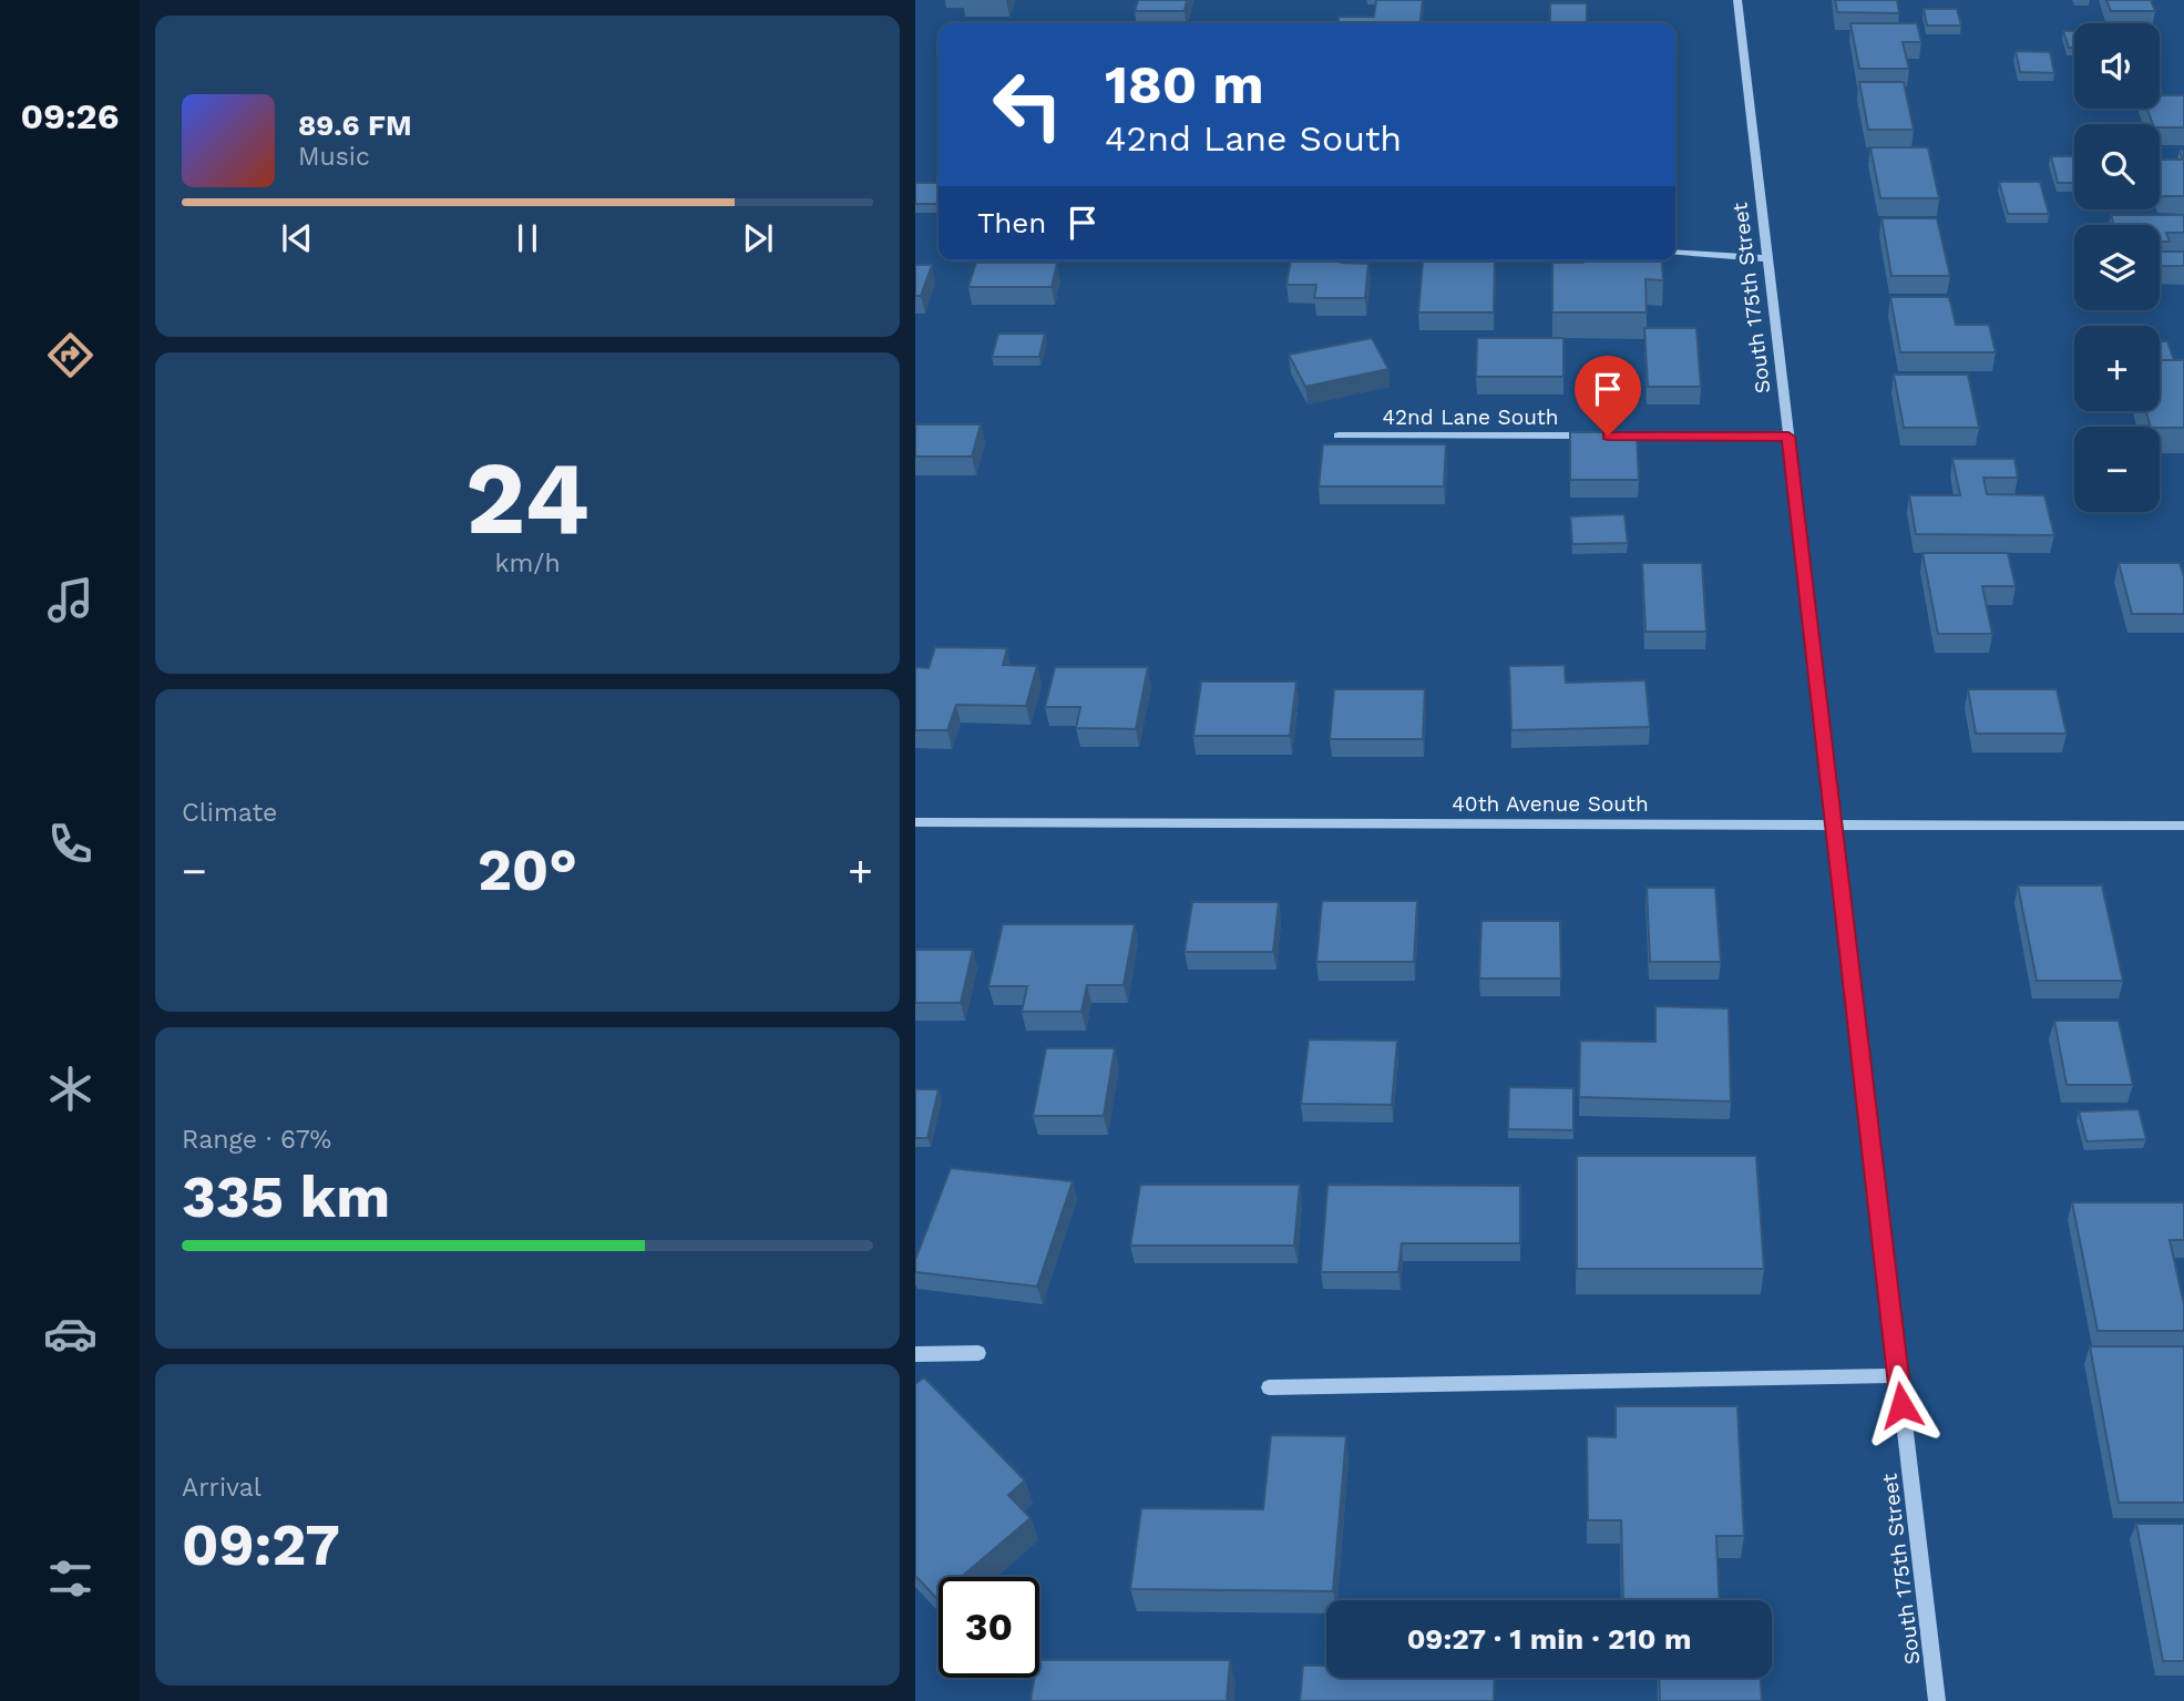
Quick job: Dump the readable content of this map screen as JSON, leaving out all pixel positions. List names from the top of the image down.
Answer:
{
  "streets": {
    "street": ["South 175th Street", "42nd Lane South", "40th Avenue South"]
  },
  "crossings": [
    ["South 175th Street", "42nd Lane South"],
    ["South 175th Street", "40th Avenue South"]
  ],
  "page": {
    "tabs": "09:26",
    "map_buttons": ["+", "−"],
    "turn": ["180 m", "42nd Lane South"],
    "song": ["89.6 FM", "Music"],
    "then": "Then",
    "tile": [
      ["24", "km/h"],
      "Climate",
      ["Range · 67%", "335 km"],
      ["Arrival", "09:27"]
    ],
    "heat": ["−", "20°", "+"],
    "limit": "30",
    "trip": "09:27 · 1 min · 210 m"
  }
}
